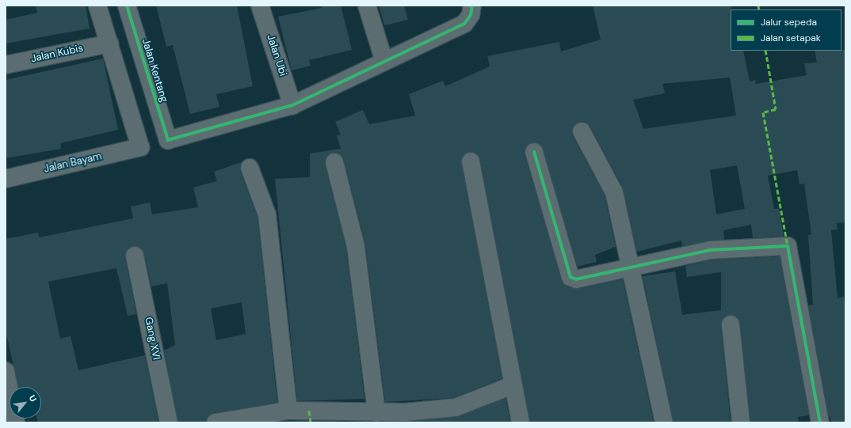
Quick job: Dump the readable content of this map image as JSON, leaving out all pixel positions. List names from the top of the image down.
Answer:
{
  "streets": {
    "street": [
      "Jalan Kubis",
      "Jalan Ubi",
      "Jalan Kentang",
      "Jalan Bayam",
      "Gang XVI"
    ]
  },
  "crossings": [
    ["Jalan Kubis", "Jalan Bayam"],
    ["Jalan Ubi", "Jalan Kentang"]
  ],
  "legend": ["Jalur sepeda", "Jalan setapak"],
  "north": "top right"
}
